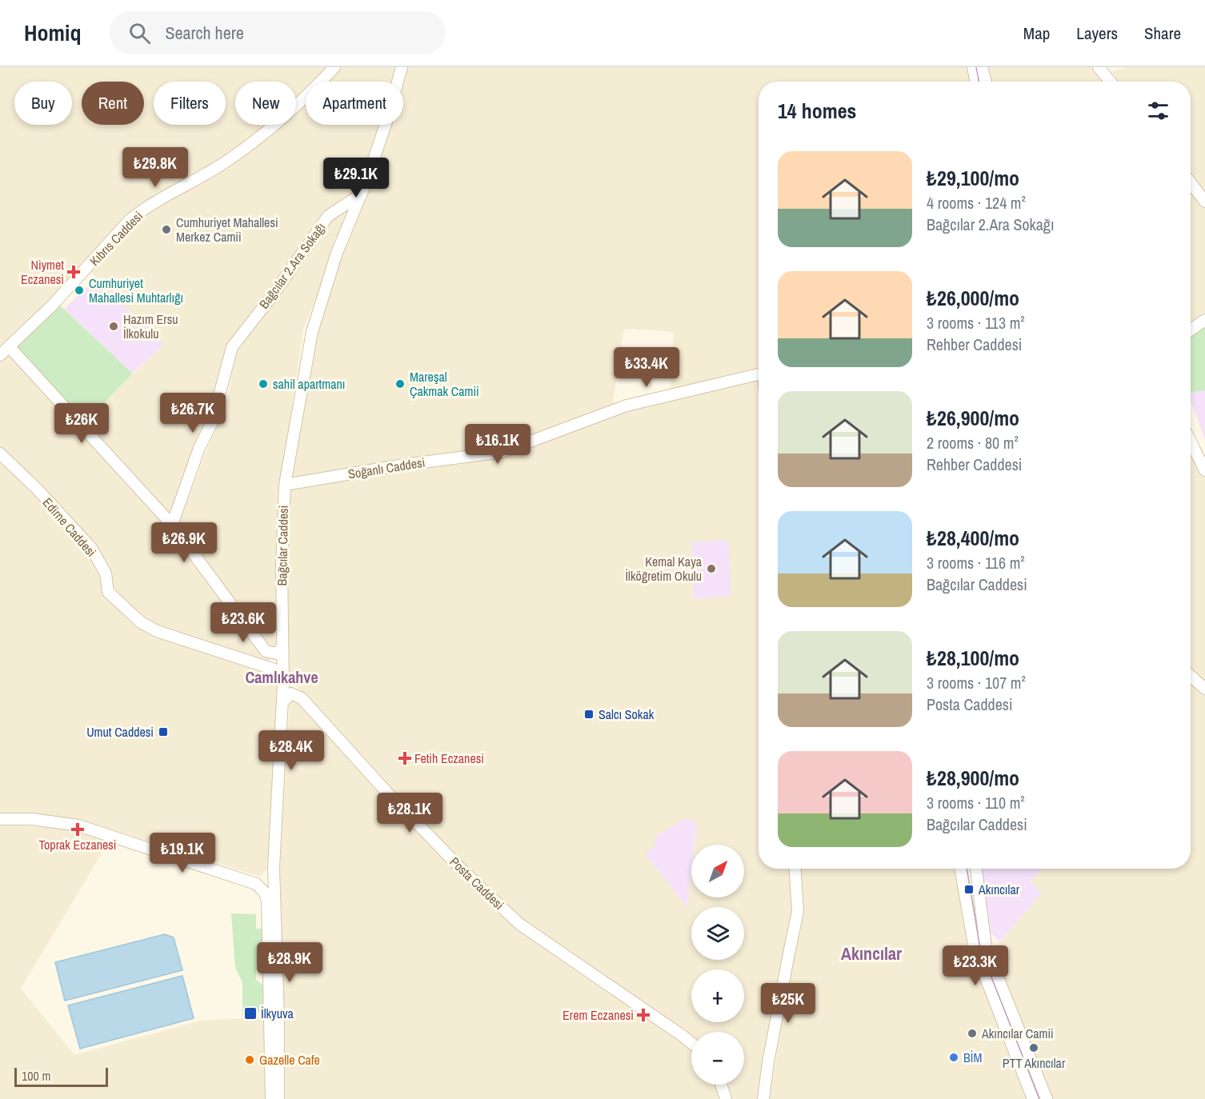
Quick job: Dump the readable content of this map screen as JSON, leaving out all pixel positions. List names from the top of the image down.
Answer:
{
  "streets": {
    "main road": [
      "Kıbrıs Caddesi",
      "Bağcılar 2.Ara Sokağı",
      "Soğanlı Caddesi",
      "Edirne Caddesi",
      "Bağcılar Caddesi",
      "Posta Caddesi"
    ]
  },
  "crossings": [
    ["Bağcılar 2.Ara Sokağı", "Bağcılar Caddesi"],
    ["Soğanlı Caddesi", "Bağcılar Caddesi"],
    ["Edirne Caddesi", "Bağcılar Caddesi"],
    ["Bağcılar Caddesi", "Posta Caddesi"]
  ],
  "districts": ["Camlıkahve", "Akıncılar"],
  "places": {
    "other": [
      "Cumhuriyet Mahallesi Merkez Camii",
      "Cumhuriyet Mahallesi Muhtarlığı",
      "Hazım Ersu İlkokulu",
      "sahil apartmanı",
      "Mareşal Çakmak Camii",
      "Kemal Kaya İlköğretim Okulu",
      "Akıncılar Camii",
      "PTT Akıncılar",
      "BİM",
      "Gazelle Cafe"
    ],
    "health": [
      "Niymet Eczanesi",
      "Fetih Eczanesi",
      "Toprak Eczanesi",
      "Erem Eczanesi"
    ],
    "transit": [
      "Salcı Sokak",
      "Umut Caddesi",
      "Akıncılar",
      "İlkyuva"
    ]
  },
  "scale_bar": "100 m",
  "north": "top right",
  "page": {
    "header": "Homiq",
    "search": "Search here",
    "nav": ["Map", "Layers", "Share"],
    "chip": [
      "Buy",
      "Rent",
      "Filters",
      "New",
      "Apartment"
    ],
    "heading": "14 homes",
    "list": [
      {
        "name": "₺29,100/mo",
        "note": "4 rooms · 124 m² · Bağcılar 2.Ara Sokağı"
      },
      {
        "name": "₺26,000/mo",
        "note": "3 rooms · 113 m² · Rehber Caddesi"
      },
      {
        "name": "₺26,900/mo",
        "note": "2 rooms · 80 m² · Rehber Caddesi"
      },
      {
        "name": "₺28,400/mo",
        "note": "3 rooms · 116 m² · Bağcılar Caddesi"
      },
      {
        "name": "₺28,100/mo",
        "note": "3 rooms · 107 m² · Posta Caddesi"
      },
      {
        "name": "₺28,900/mo",
        "note": "3 rooms · 110 m² · Bağcılar Caddesi"
      }
    ],
    "price": [
      "₺29.8K",
      "₺29.1K",
      "₺33.4K",
      "₺26.7K",
      "₺26K",
      "₺16.1K",
      "₺26.9K",
      "₺23.6K",
      "₺28.4K",
      "₺28.1K",
      "₺19.1K",
      "₺28.9K",
      "₺23.3K",
      "₺25K"
    ],
    "map_buttons": ["+", "−"],
    "scale": "100 m"
  }
}
